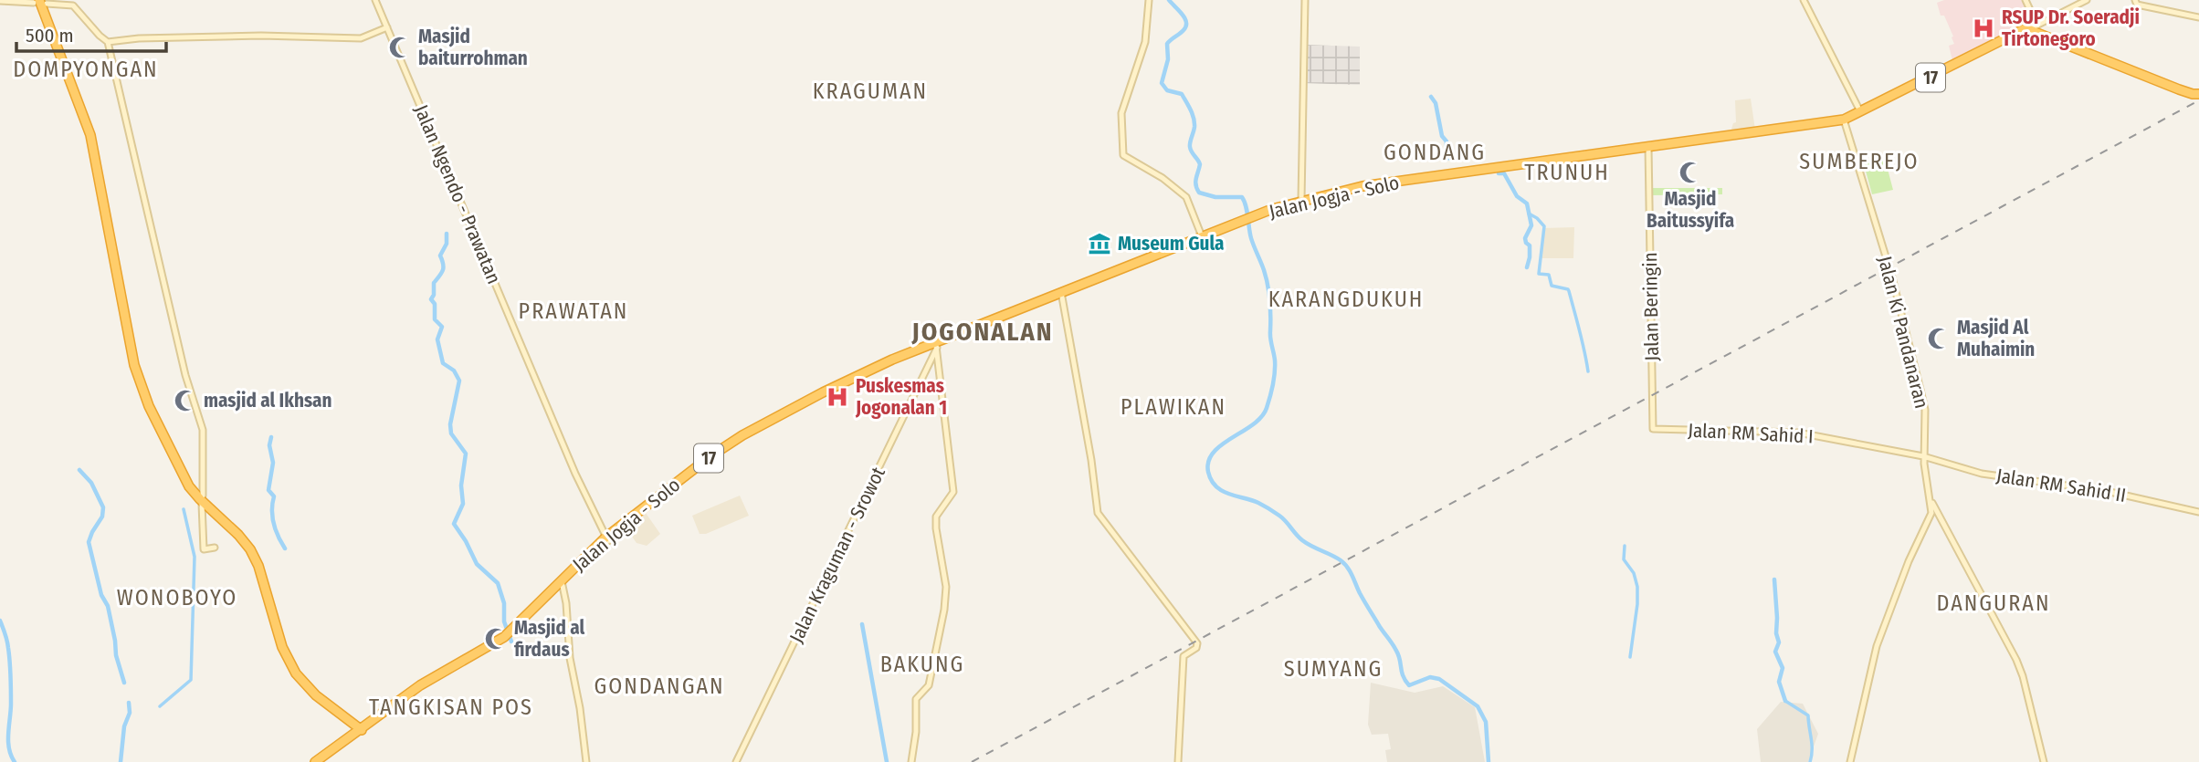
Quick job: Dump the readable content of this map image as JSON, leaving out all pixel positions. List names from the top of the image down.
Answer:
{
  "streets": {
    "highway": ["17", "Jalan Jogja - Solo"],
    "street": [
      "Jalan Ngendo - Prawatan",
      "Jalan Beringin",
      "Jalan Ki Pandanaran",
      "Jalan RM Sahid I",
      "Jalan RM Sahid II",
      "Jalan Kraguman - Srowot"
    ]
  },
  "crossings": [
    ["Jalan Ngendo - Prawatan", "Jalan Jogja - Solo"],
    ["Jalan Jogja - Solo", "Jalan Beringin"],
    ["Jalan Jogja - Solo", "Jalan Ki Pandanaran"],
    ["Jalan Jogja - Solo", "Jalan Kraguman - Srowot"],
    ["Jalan Beringin", "Jalan RM Sahid I"],
    ["Jalan Ki Pandanaran", "Jalan RM Sahid I"],
    ["Jalan Ki Pandanaran", "Jalan RM Sahid II"],
    ["Jalan RM Sahid I", "Jalan RM Sahid II"]
  ],
  "districts": [
    "DOMPYONGAN",
    "KRAGUMAN",
    "GONDANG",
    "SUMBEREJO",
    "TRUNUH",
    "KARANGDUKUH",
    "PRAWATAN",
    "JOGONALAN",
    "PLAWIKAN",
    "WONOBOYO",
    "DANGURAN",
    "BAKUNG",
    "SUMYANG",
    "GONDANGAN",
    "TANGKISAN POS"
  ],
  "places": {
    "hospital": ["RSUP Dr. Soeradji Tirtonegoro", "Puskesmas Jogonalan 1"],
    "mosque": [
      "Masjid baiturrohman",
      "Masjid Baitussyifa",
      "Masjid Al Muhaimin",
      "masjid al Ikhsan",
      "Masjid al firdaus"
    ],
    "museum": ["Museum Gula"]
  },
  "scale_bar": "500 m"
}
